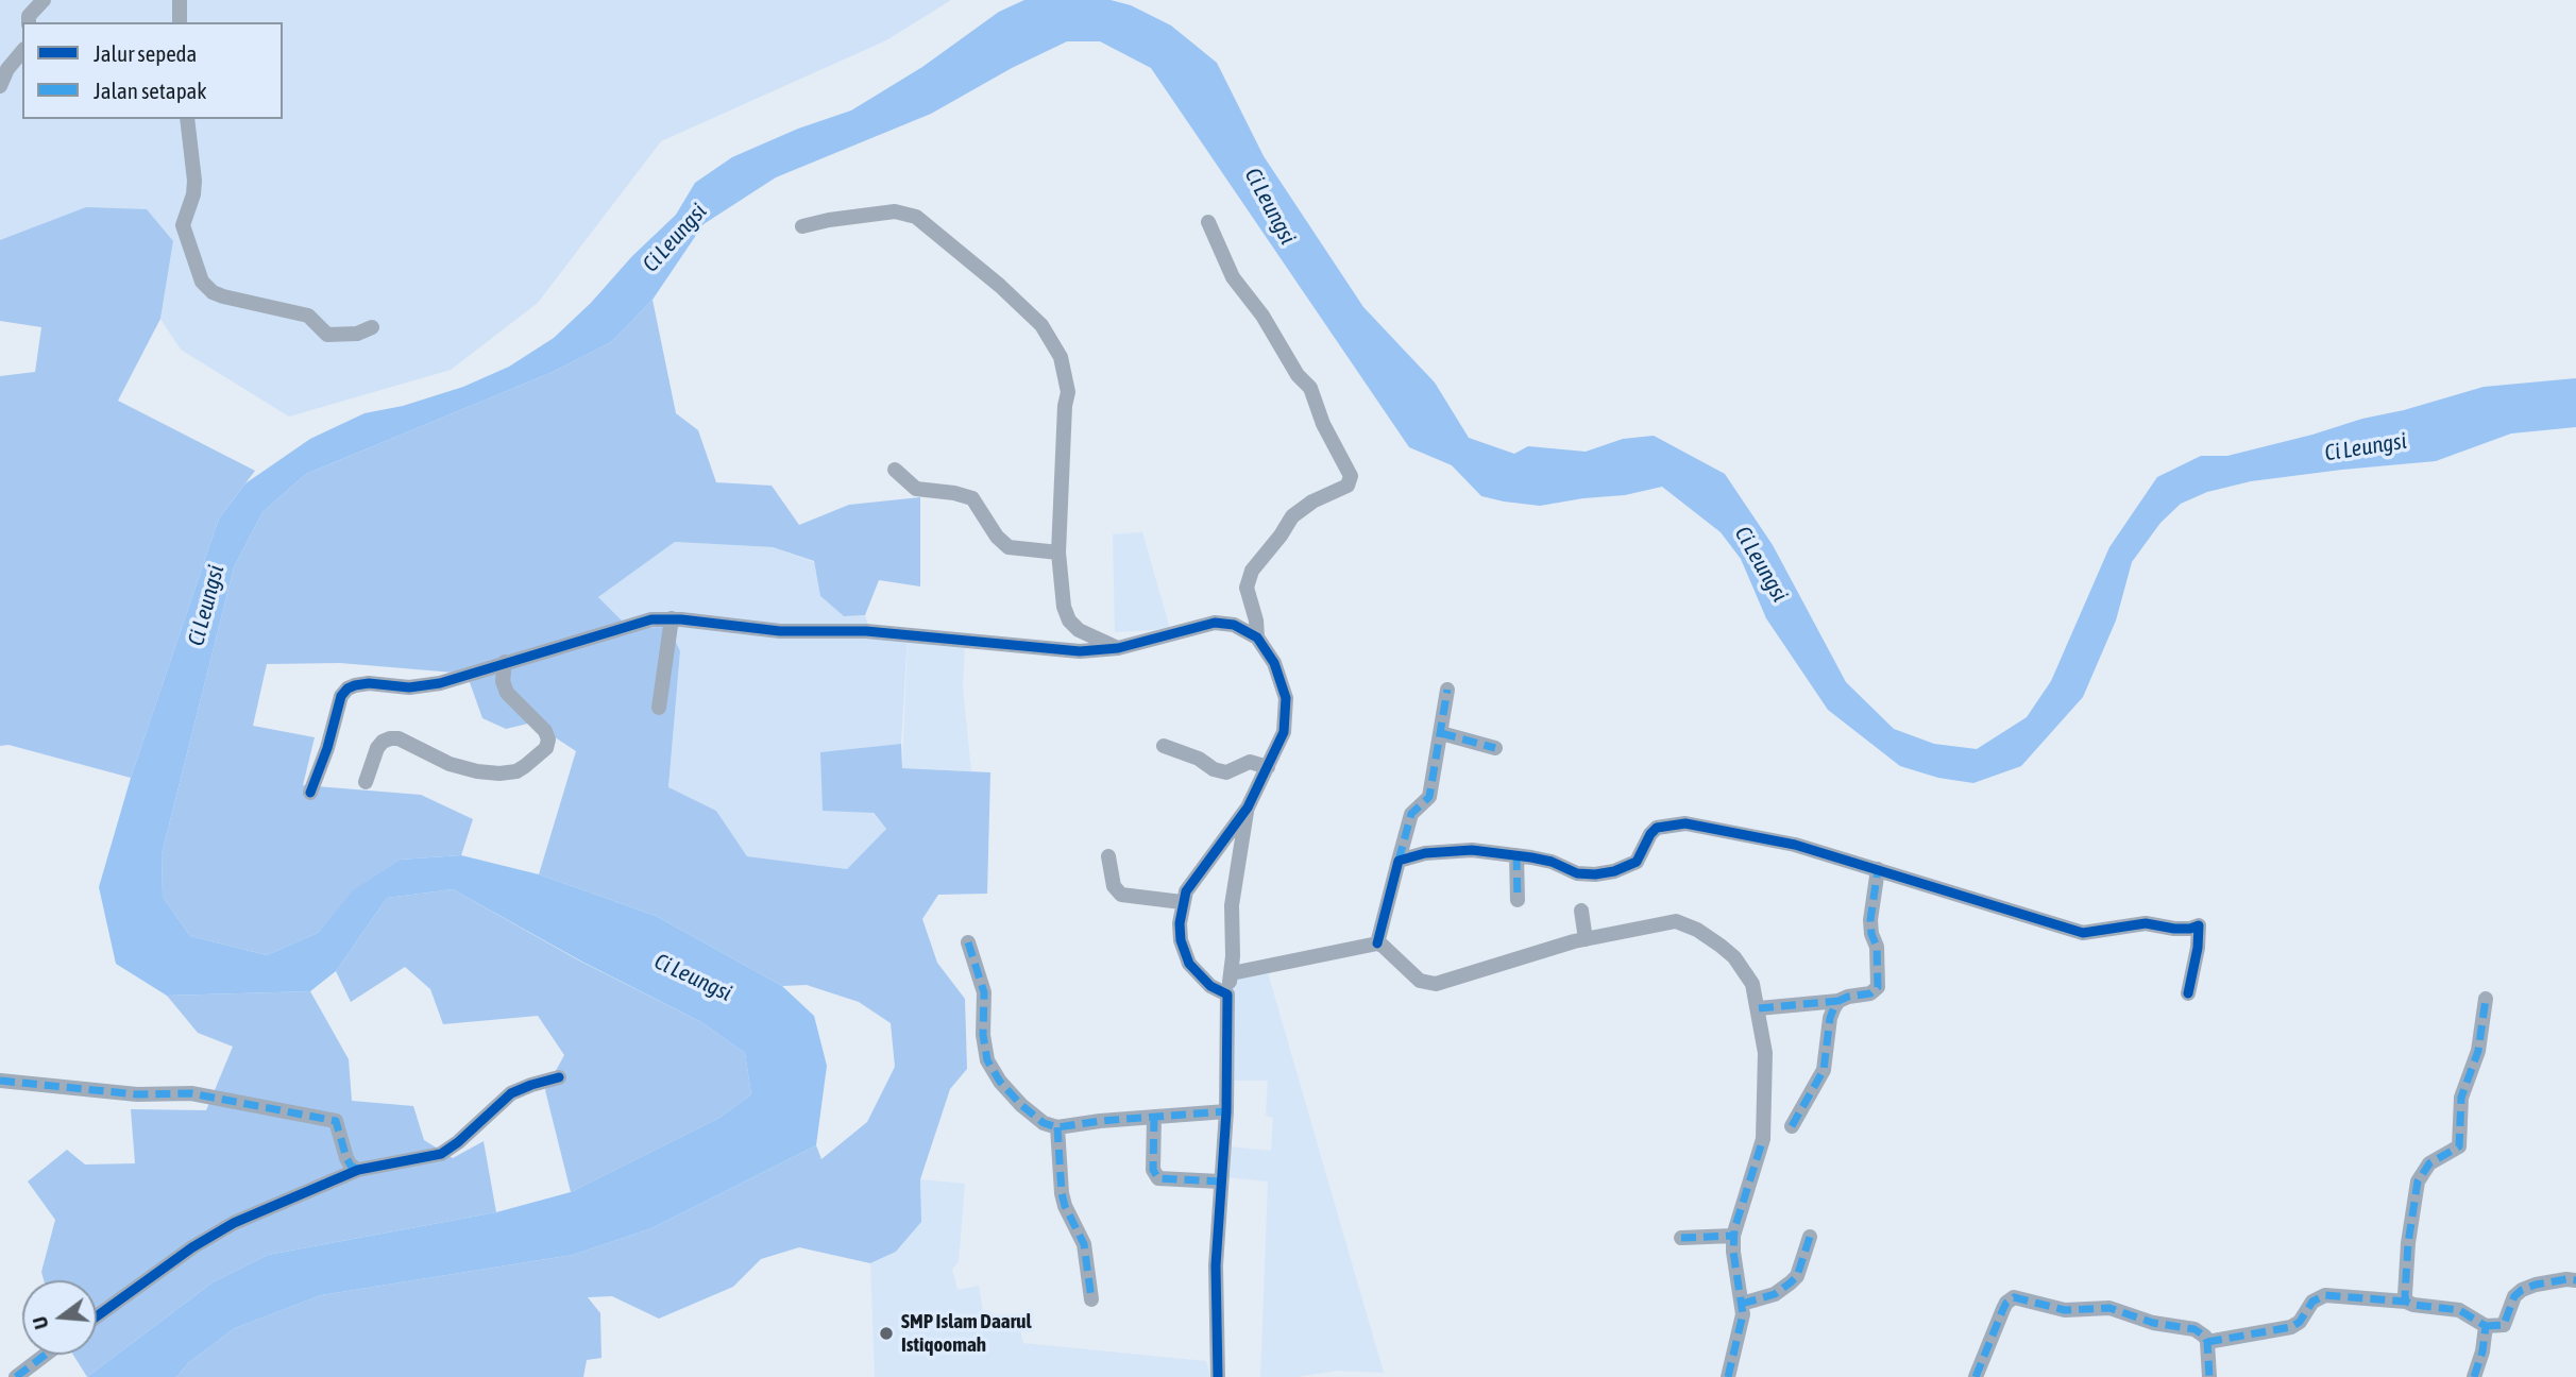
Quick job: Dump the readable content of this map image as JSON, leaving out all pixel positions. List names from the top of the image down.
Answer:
{
  "water": ["Ci Leungsi"],
  "places": ["SMP Islam Daarul Istiqoomah"],
  "legend": ["Jalur sepeda", "Jalan setapak"],
  "north": "left"
}
